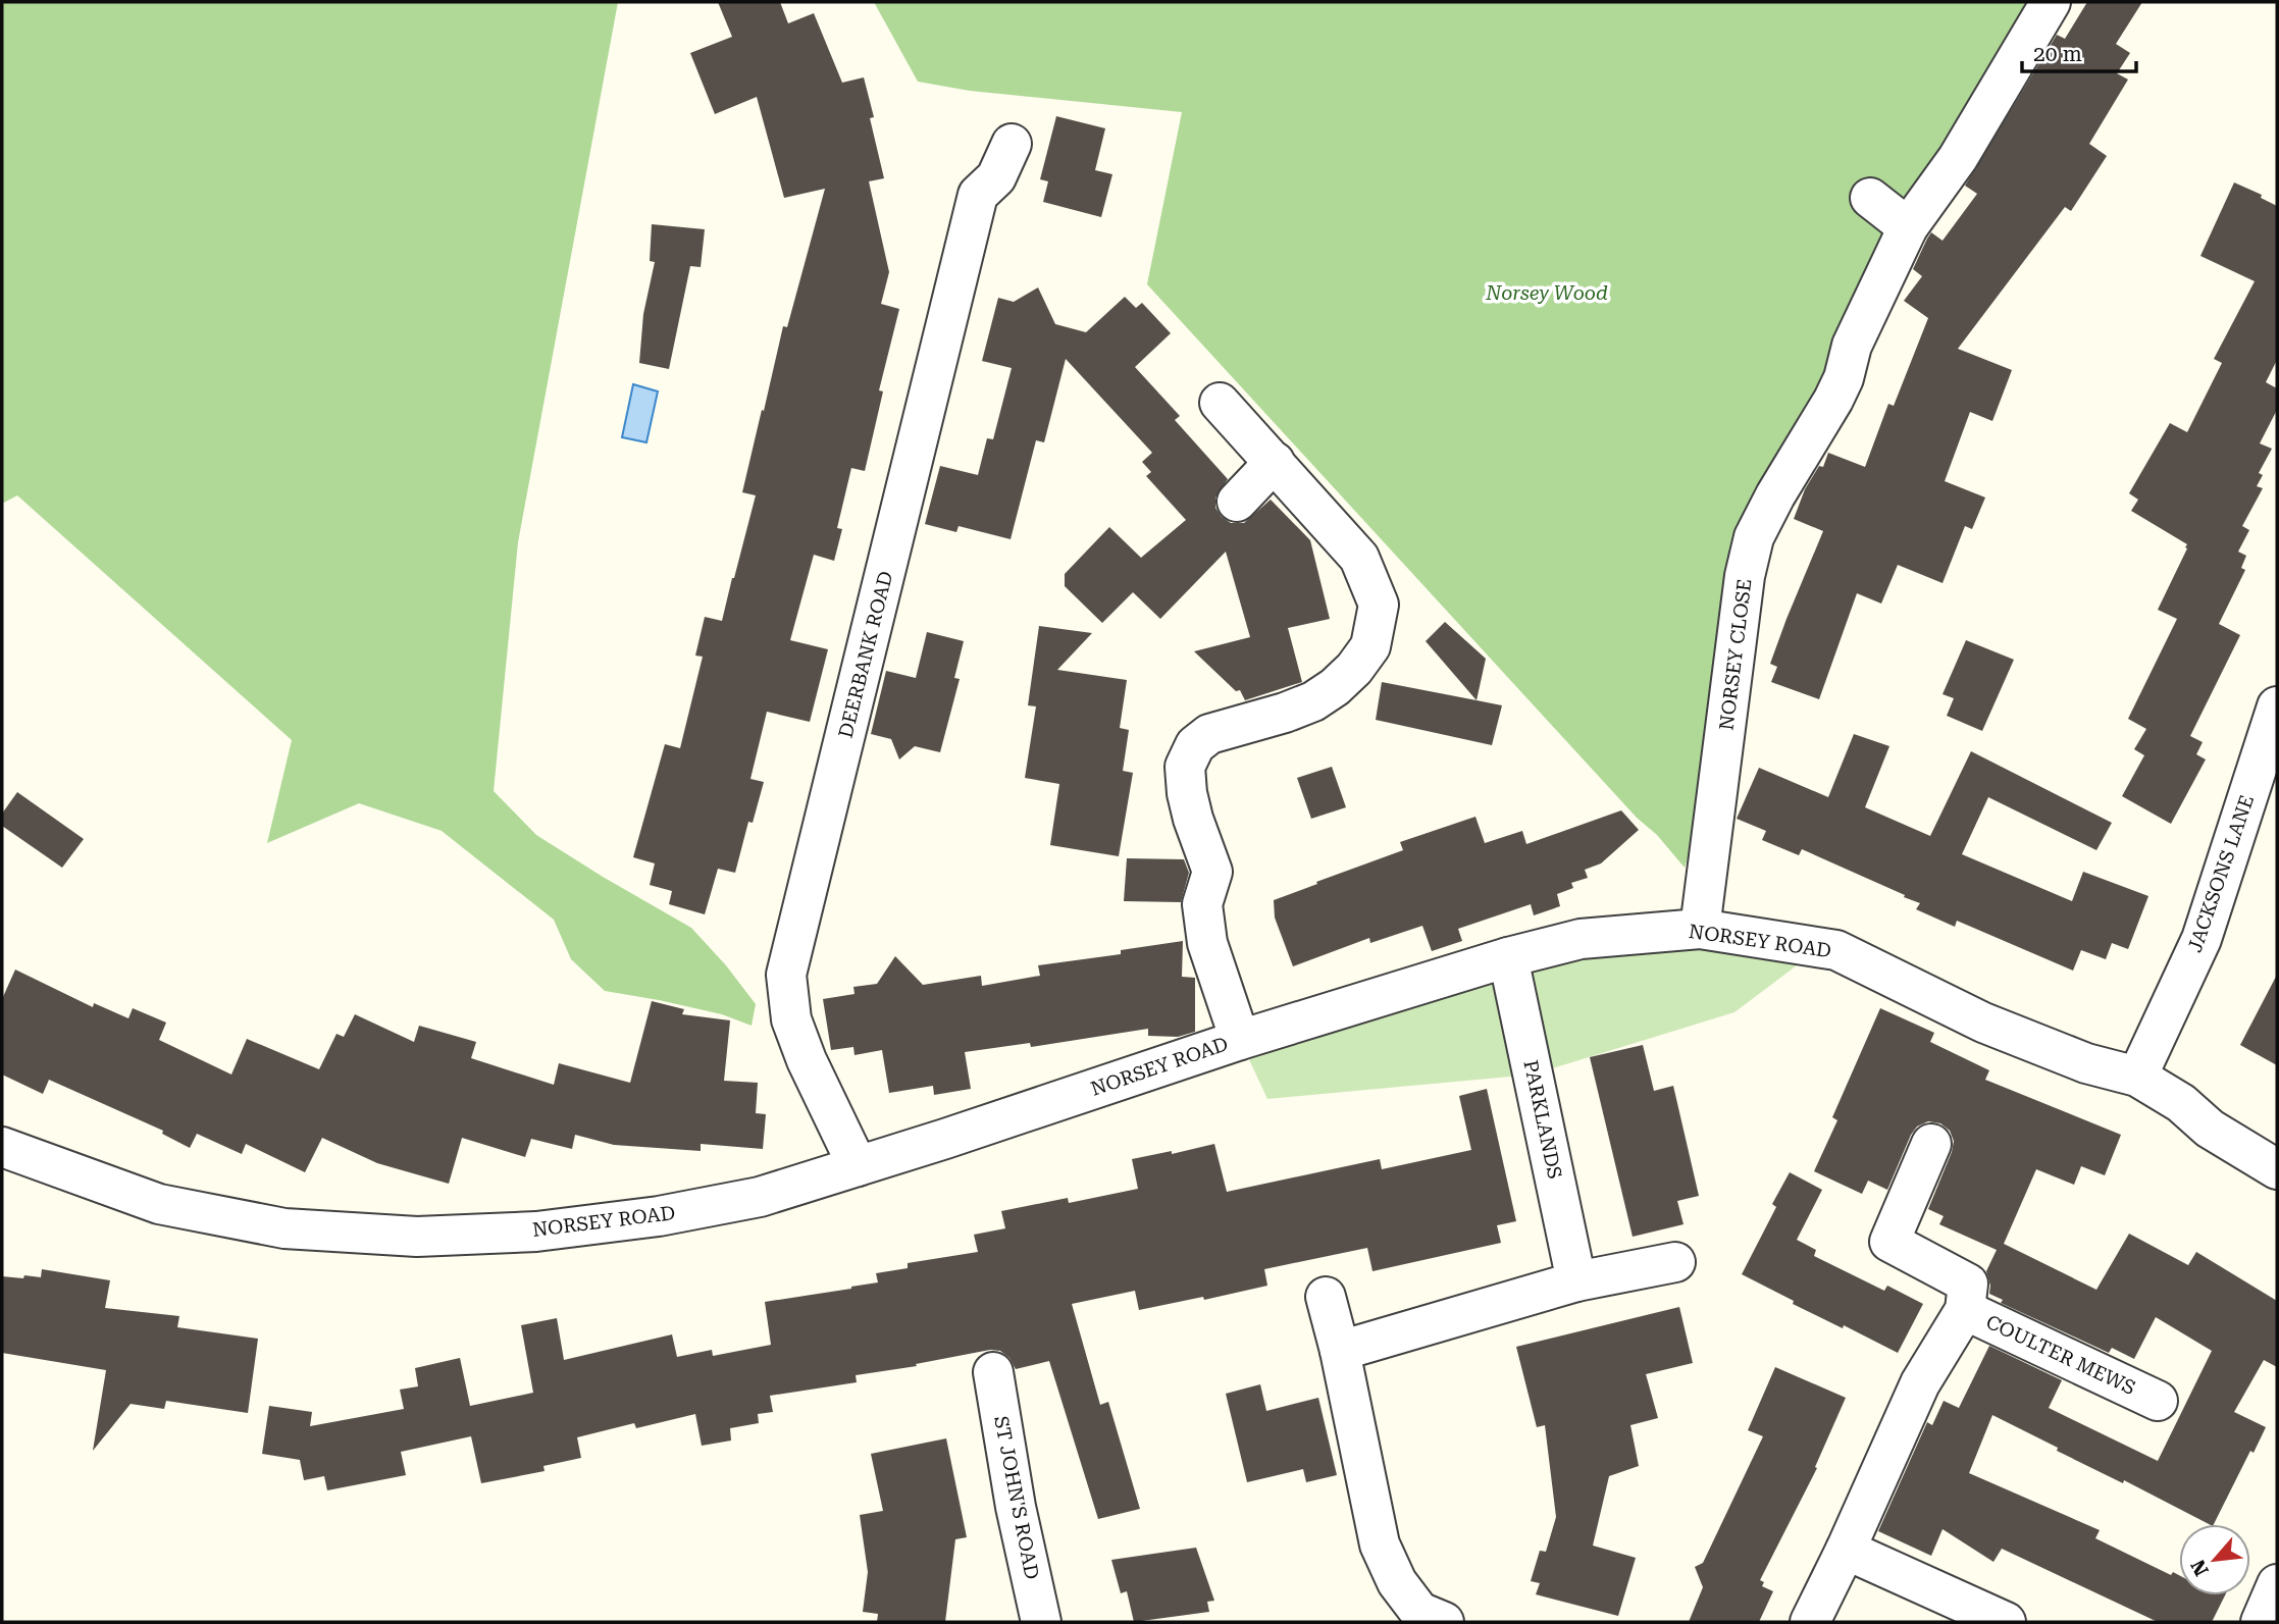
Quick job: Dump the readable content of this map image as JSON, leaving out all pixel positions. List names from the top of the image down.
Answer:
{
  "streets": {
    "street": [
      "DEERBANK ROAD",
      "NORSEY CLOSE",
      "JACKSONS LANE",
      "NORSEY ROAD",
      "PARKLANDS",
      "COULTER MEWS",
      "ST JOHN'S ROAD"
    ]
  },
  "crossings": [
    ["DEERBANK ROAD", "NORSEY ROAD"],
    ["NORSEY CLOSE", "NORSEY ROAD"],
    ["JACKSONS LANE", "NORSEY ROAD"],
    ["NORSEY ROAD", "PARKLANDS"]
  ],
  "parks": ["Norsey Wood"],
  "scale_bar": "20 m",
  "north": "bottom left"
}
